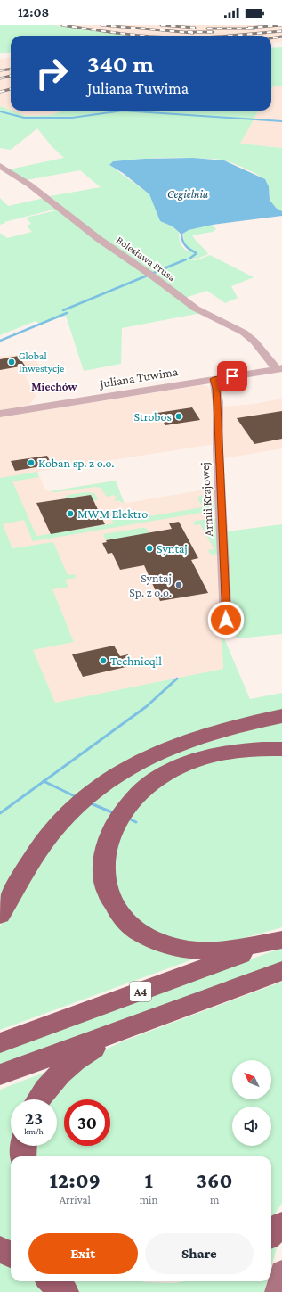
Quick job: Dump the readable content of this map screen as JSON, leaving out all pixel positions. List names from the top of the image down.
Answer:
{
  "streets": {
    "highway": ["A4"],
    "street": ["Bolesława Prusa", "Juliana Tuwima", "Armii Krajowej"]
  },
  "crossings": [
    ["Bolesława Prusa", "Juliana Tuwima"],
    ["Juliana Tuwima", "Armii Krajowej"]
  ],
  "districts": ["Miechów"],
  "water": ["Cegielnia"],
  "places": [
    "Global Inwestycje",
    "Strobos",
    "Koban sp. z o.o.",
    "MWM Elektro",
    "Syntaj",
    "Syntaj Sp. z o.o.",
    "Technicqll"
  ],
  "north": "top left",
  "page": {
    "status": "12:08",
    "turn": ["340 m", "Juliana Tuwima"],
    "speed": "23 km/h",
    "limit": "30",
    "eta": [
      "12:09",
      "Arrival",
      "1",
      "min",
      "360",
      "m"
    ],
    "buttons": ["Exit", "Share"]
  }
}
